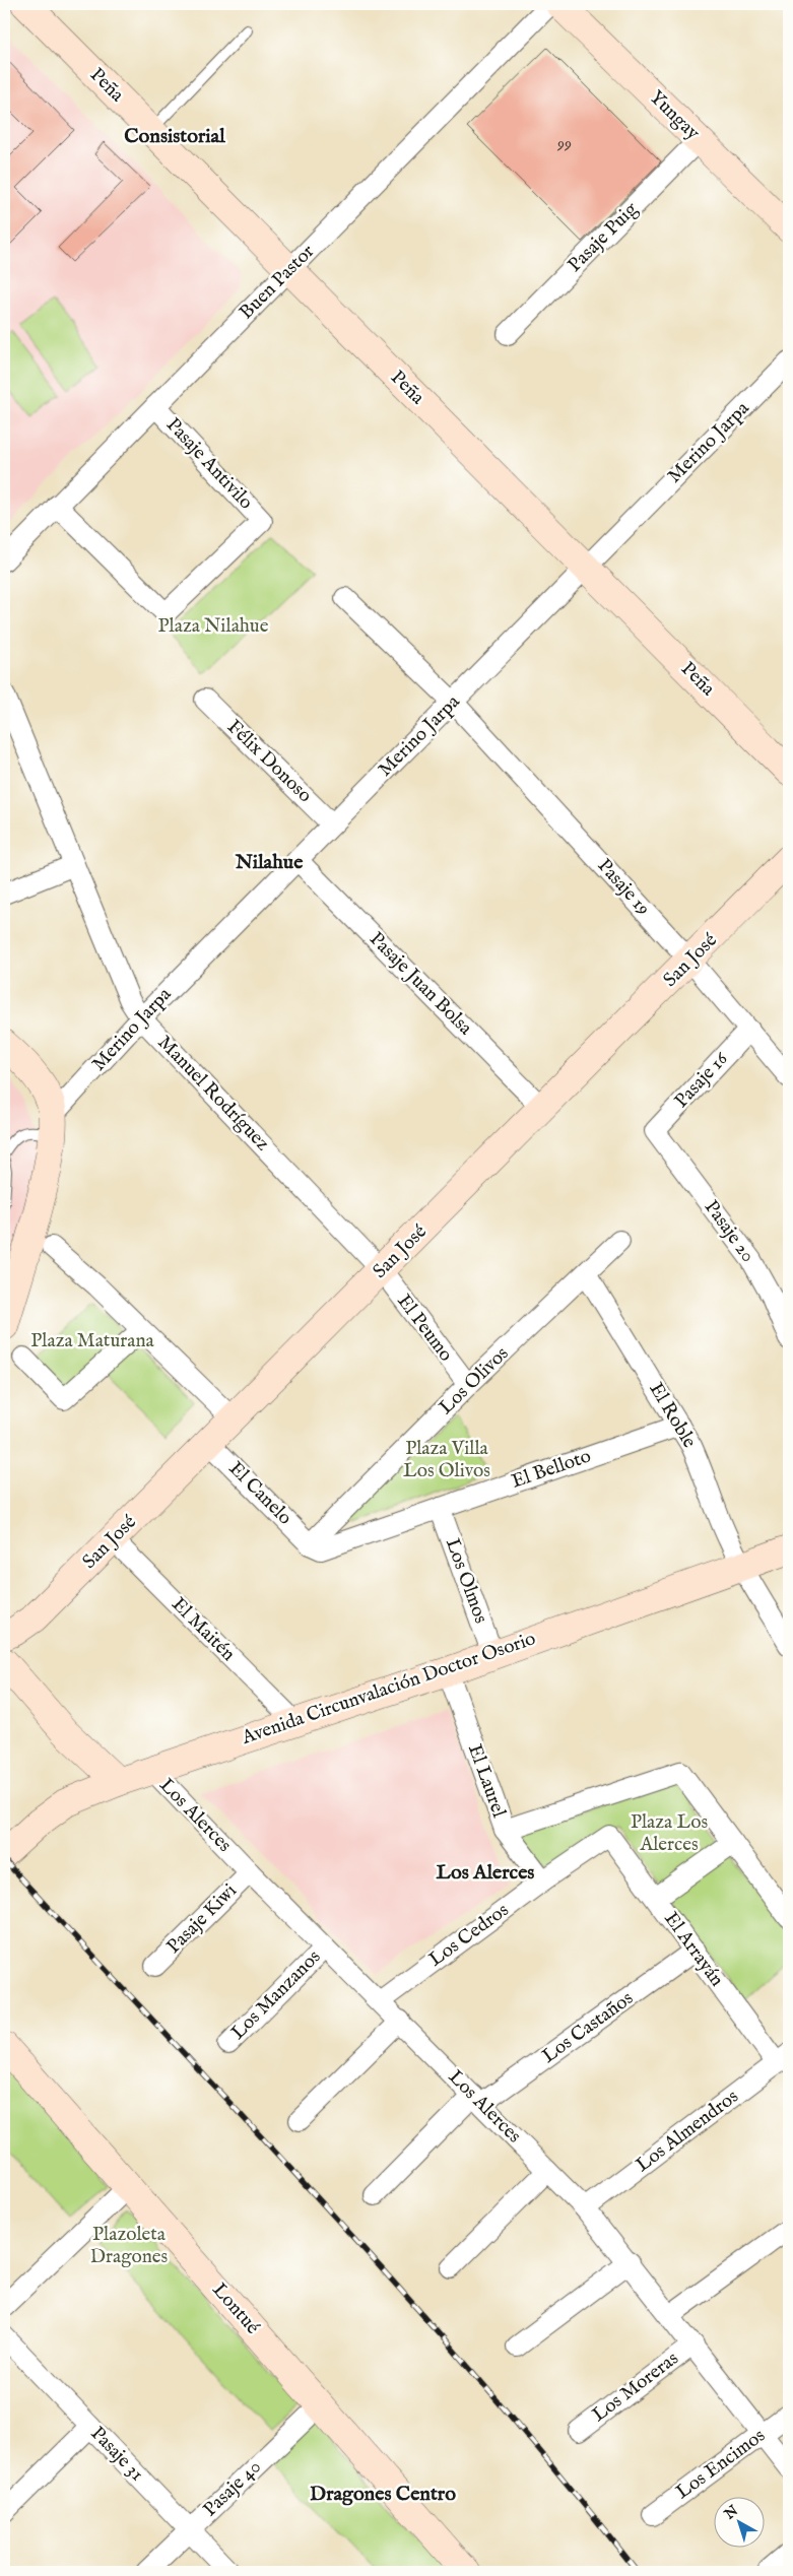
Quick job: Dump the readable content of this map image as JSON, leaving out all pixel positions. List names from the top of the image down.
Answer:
{
  "streets": {
    "street": [
      "Peña",
      "Yungay",
      "Pasaje Puig",
      "Buen Pastor",
      "Merino Jarpa",
      "Pasaje Antivilo",
      "Félix Donoso",
      "Pasaje 19",
      "San José",
      "Pasaje Juan Bolsa",
      "Pasaje 16",
      "Manuel Rodríguez",
      "Pasaje 20",
      "El Peumo",
      "Los Olivos",
      "El Roble",
      "El Belloto",
      "El Canelo",
      "Los Olmos",
      "El Maitén",
      "Avenida Circunvalación Doctor Osorio",
      "El Laurel",
      "Los Alerces",
      "Pasaje Kiwi",
      "Los Cedros",
      "El Arrayán",
      "Los Manzanos",
      "Los Castaños",
      "Los Almendros",
      "Lontué",
      "Los Moreras",
      "Pasaje 31",
      "Los Encimos",
      "Pasaje 40"
    ]
  },
  "crossings": [
    ["Peña", "Buen Pastor"],
    ["Peña", "Merino Jarpa"],
    ["Yungay", "Pasaje Puig"],
    ["Buen Pastor", "Pasaje Antivilo"],
    ["Merino Jarpa", "Félix Donoso"],
    ["Merino Jarpa", "Pasaje 19"],
    ["Merino Jarpa", "Pasaje Juan Bolsa"],
    ["Merino Jarpa", "Manuel Rodríguez"],
    ["Pasaje 19", "San José"],
    ["Pasaje 19", "Pasaje 16"],
    ["San José", "Pasaje Juan Bolsa"],
    ["San José", "Manuel Rodríguez"],
    ["San José", "El Peumo"],
    ["San José", "El Canelo"],
    ["San José", "El Maitén"],
    ["Pasaje 16", "Pasaje 20"],
    ["Manuel Rodríguez", "El Peumo"],
    ["El Peumo", "Los Olivos"],
    ["Los Olivos", "El Roble"],
    ["Los Olivos", "El Belloto"],
    ["Los Olivos", "El Canelo"],
    ["El Roble", "El Belloto"],
    ["El Roble", "Avenida Circunvalación Doctor Osorio"],
    ["El Belloto", "El Canelo"],
    ["El Belloto", "Los Olmos"],
    ["Los Olmos", "Avenida Circunvalación Doctor Osorio"],
    ["El Maitén", "Avenida Circunvalación Doctor Osorio"],
    ["Avenida Circunvalación Doctor Osorio", "El Laurel"],
    ["Avenida Circunvalación Doctor Osorio", "Los Alerces"],
    ["El Laurel", "Los Cedros"],
    ["Los Alerces", "Pasaje Kiwi"],
    ["Los Alerces", "Los Cedros"],
    ["Los Alerces", "Los Manzanos"],
    ["Los Alerces", "Los Castaños"],
    ["Los Alerces", "Los Almendros"],
    ["Los Alerces", "Los Moreras"],
    ["Los Alerces", "Los Encimos"],
    ["Los Cedros", "El Arrayán"],
    ["El Arrayán", "Los Castaños"],
    ["El Arrayán", "Los Almendros"],
    ["Lontué", "Pasaje 40"],
    ["Pasaje 31", "Pasaje 40"]
  ],
  "districts": [
    "Consistorial",
    "Nilahue",
    "Los Alerces",
    "Dragones Centro"
  ],
  "parks": [
    "Plaza Nilahue",
    "Plaza Maturana",
    "Plaza Villa Los Olivos",
    "Plaza Los Alerces",
    "Plazoleta Dragones"
  ],
  "house_numbers": ["99"],
  "north": "top left"
}
